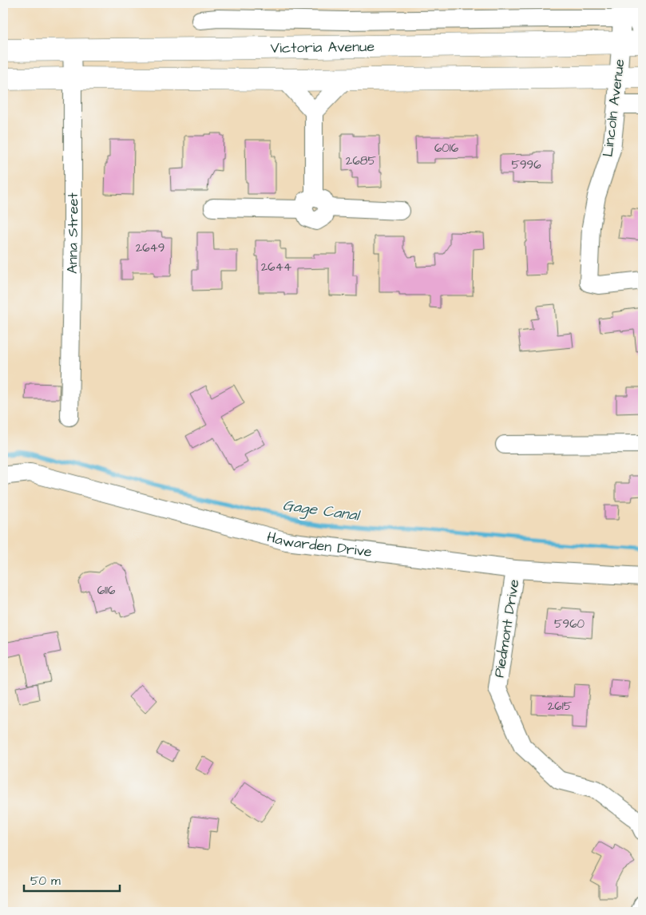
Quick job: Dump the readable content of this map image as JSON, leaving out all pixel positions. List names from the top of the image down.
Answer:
{
  "streets": {
    "main road": ["Victoria Avenue"],
    "street": [
      "Lincoln Avenue",
      "Anna Street",
      "Hawarden Drive",
      "Piedmont Drive"
    ]
  },
  "crossings": [
    ["Victoria Avenue", "Lincoln Avenue"],
    ["Victoria Avenue", "Anna Street"],
    ["Hawarden Drive", "Piedmont Drive"]
  ],
  "water": ["Gage Canal"],
  "house_numbers": [
    "6016",
    "2685",
    "5996",
    "2649",
    "2644",
    "6116",
    "5960",
    "2615"
  ],
  "scale_bar": "50 m"
}
